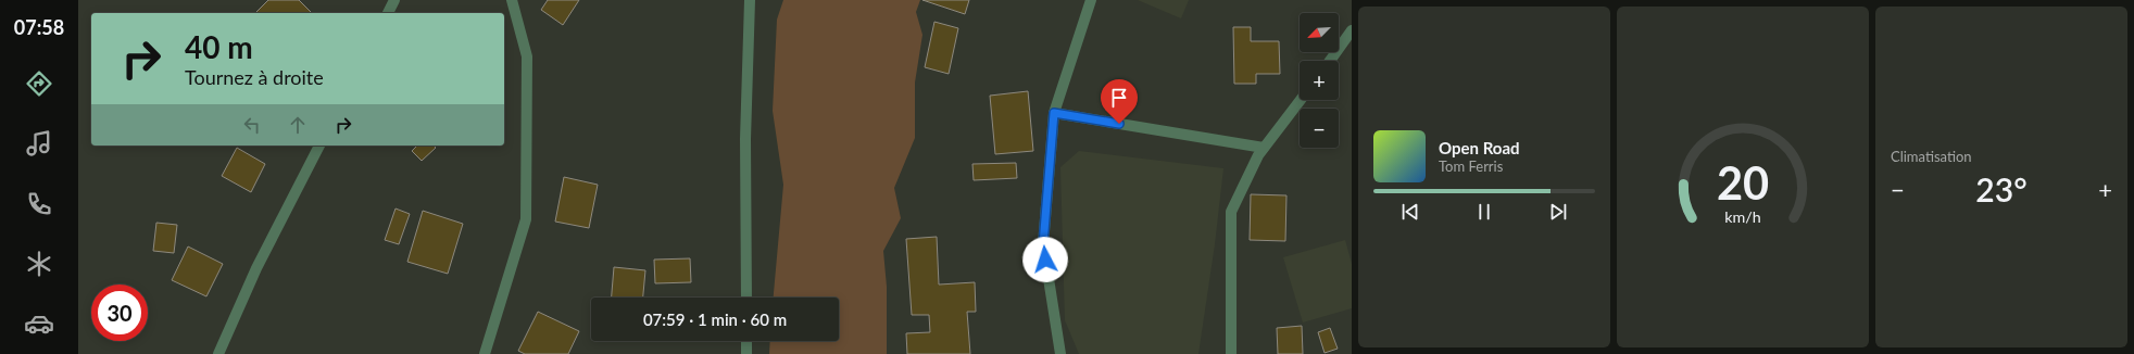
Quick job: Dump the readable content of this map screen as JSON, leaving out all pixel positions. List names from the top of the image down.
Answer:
{
  "north": "bottom left",
  "page": {
    "tabs": "07:58",
    "tile": "Climatisation",
    "map_buttons": ["+", "−"],
    "turn": ["40 m", "Tournez à droite"],
    "song": ["Open Road", "Tom Ferris"],
    "heat": ["−", "23°", "+"],
    "limit": "30",
    "trip": "07:59 · 1 min · 60 m",
    "gauge": ["20", "km/h"]
  }
}
